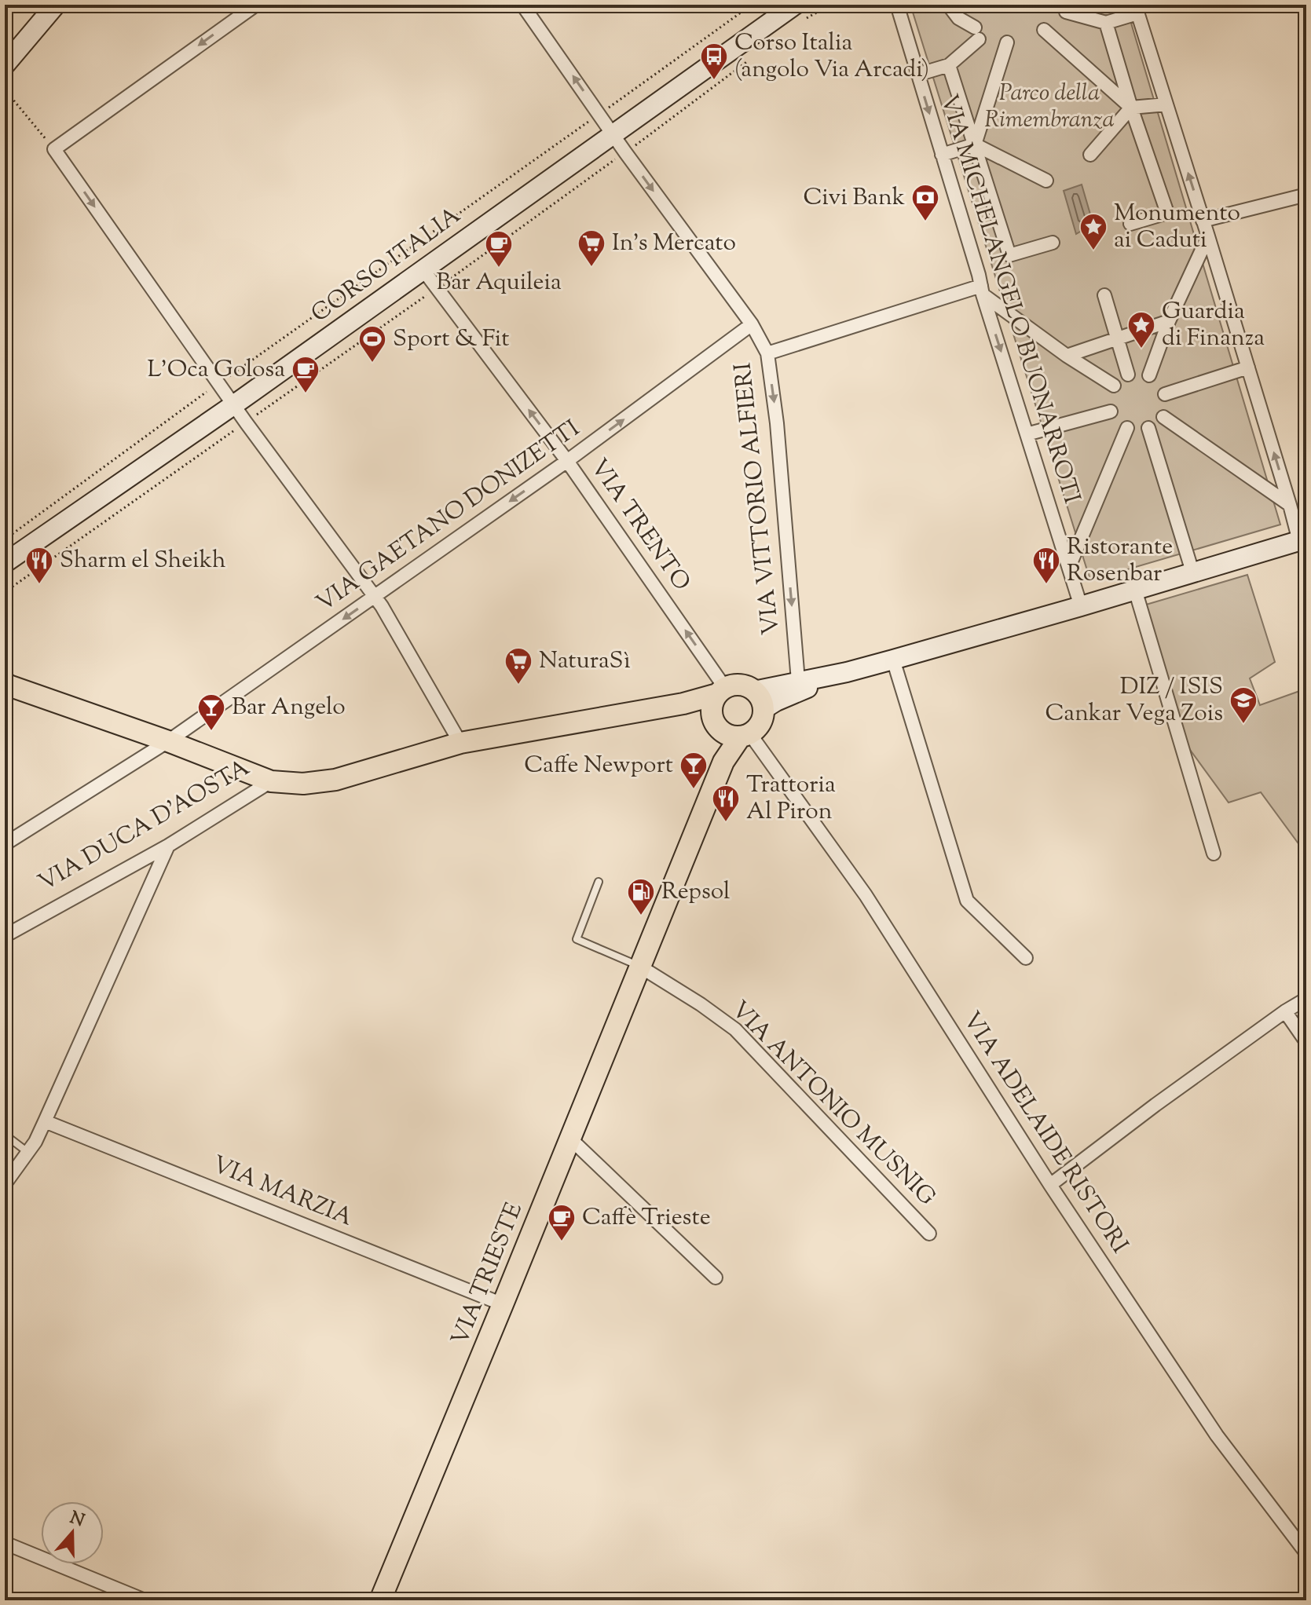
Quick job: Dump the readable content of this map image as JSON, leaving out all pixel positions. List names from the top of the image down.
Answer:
{
  "streets": {
    "main road": ["CORSO ITALIA", "VIA DUCA D'AOSTA", "VIA TRIESTE"],
    "street": [
      "VIA MICHELANGELO BUONARROTI",
      "VIA VITTORIO ALFIERI",
      "VIA GAETANO DONIZETTI",
      "VIA TRENTO",
      "VIA ANTONIO MUSNIG",
      "VIA ADELAIDE RISTORI",
      "VIA MARZIA"
    ]
  },
  "crossings": [
    ["CORSO ITALIA", "VIA VITTORIO ALFIERI"],
    ["CORSO ITALIA", "VIA TRENTO"],
    ["VIA MICHELANGELO BUONARROTI", "VIA DUCA D'AOSTA"],
    ["VIA VITTORIO ALFIERI", "VIA GAETANO DONIZETTI"],
    ["VIA VITTORIO ALFIERI", "VIA DUCA D'AOSTA"],
    ["VIA GAETANO DONIZETTI", "VIA TRENTO"],
    ["VIA TRENTO", "VIA DUCA D'AOSTA"],
    ["VIA TRENTO", "VIA ADELAIDE RISTORI"],
    ["VIA TRENTO", "VIA TRIESTE"],
    ["VIA DUCA D'AOSTA", "VIA ADELAIDE RISTORI"],
    ["VIA DUCA D'AOSTA", "VIA TRIESTE"],
    ["VIA ANTONIO MUSNIG", "VIA TRIESTE"],
    ["VIA ADELAIDE RISTORI", "VIA TRIESTE"],
    ["VIA MARZIA", "VIA TRIESTE"]
  ],
  "one_way": ["VIA TRENTO"],
  "parks": ["Parco della Rimembranza"],
  "places": {
    "bus stop": ["Corso Italia (angolo Via Arcadi)"],
    "bank": ["Civi Bank"],
    "place": ["Monumento ai Caduti", "Guardia di Finanza"],
    "supermarket": ["In's Mercato", "NaturaSì"],
    "cafe": ["Bar Aquileia", "L'Oca Golosa", "Caffè Trieste"],
    "sports": ["Sport & Fit"],
    "restaurant": ["Sharm el Sheikh", "Ristorante Rosenbar", "Trattoria Al Piron"],
    "school or university": ["DIZ / ISIS Cankar Vega Zois"],
    "bar": ["Bar Angelo", "Caffe Newport"],
    "fuel station": ["Repsol"]
  },
  "north": "top"
}
